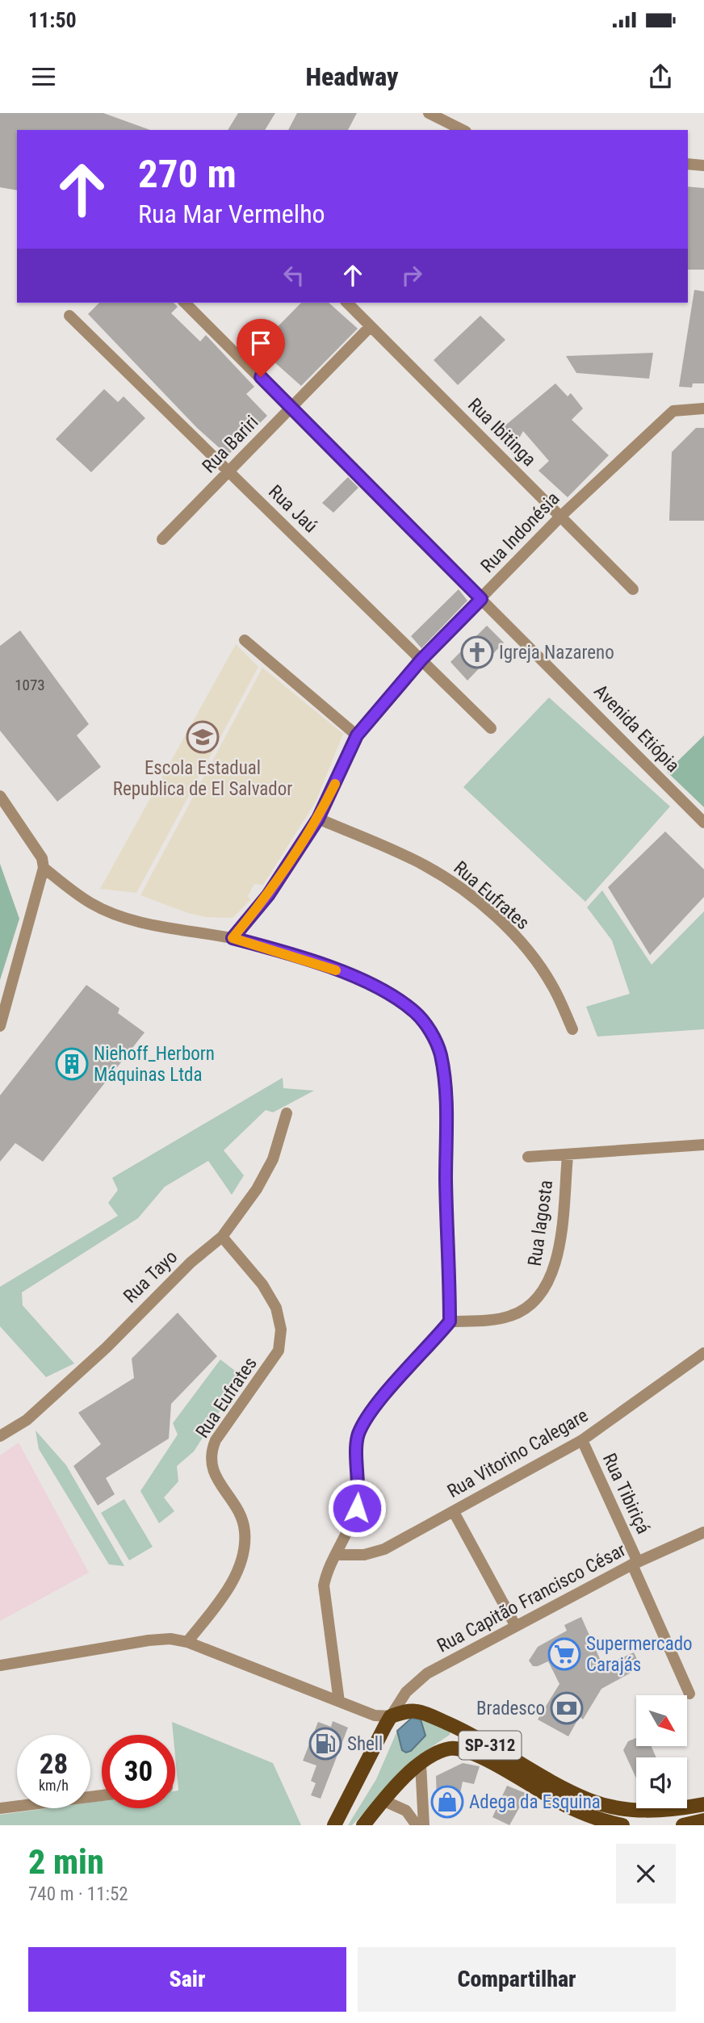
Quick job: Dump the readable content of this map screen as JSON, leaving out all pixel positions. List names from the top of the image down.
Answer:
{
  "streets": {
    "main road": ["SP-312"],
    "street": [
      "Rua Ibitinga",
      "Rua Bariri",
      "Rua Jaú",
      "Rua Indonésia",
      "Avenida Etiópia",
      "Rua Eufrates",
      "Rua lagosta",
      "Rua Tayo",
      "Rua Vitorino Calegare",
      "Rua Tibiriçá",
      "Rua Capitão Francisco César"
    ]
  },
  "crossings": [
    ["Rua Ibitinga", "Rua Bariri"],
    ["Rua Ibitinga", "Rua Indonésia"],
    ["Rua Bariri", "Rua Jaú"],
    ["Rua Bariri", "Avenida Etiópia"],
    ["Rua Jaú", "Rua Indonésia"],
    ["Rua Indonésia", "Avenida Etiópia"],
    ["Rua Indonésia", "Rua Eufrates"],
    ["Rua Eufrates", "Rua Tayo"],
    ["Rua Vitorino Calegare", "Rua Tibiriçá"],
    ["Rua Tibiriçá", "Rua Capitão Francisco César"],
    ["Rua Capitão Francisco César", "SP-312"]
  ],
  "places": {
    "church": ["Igreja Nazareno"],
    "school or university": ["Escola Estadual Republica de El Salvador"],
    "building": ["Niehoff_Herborn Máquinas Ltda"],
    "supermarket": ["Supermercado Carajás"],
    "bank": ["Bradesco"],
    "fuel station": ["Shell"],
    "shop": ["Adega da Esquina"]
  },
  "house_numbers": ["1073"],
  "north": "bottom right",
  "page": {
    "status": "11:50",
    "header": "Headway",
    "turn": ["270 m", "Rua Mar Vermelho"],
    "speed": "28 km/h",
    "limit": "30",
    "heading": ["2 min", "740 m · 11:52"],
    "buttons": ["Sair", "Compartilhar"]
  }
}
